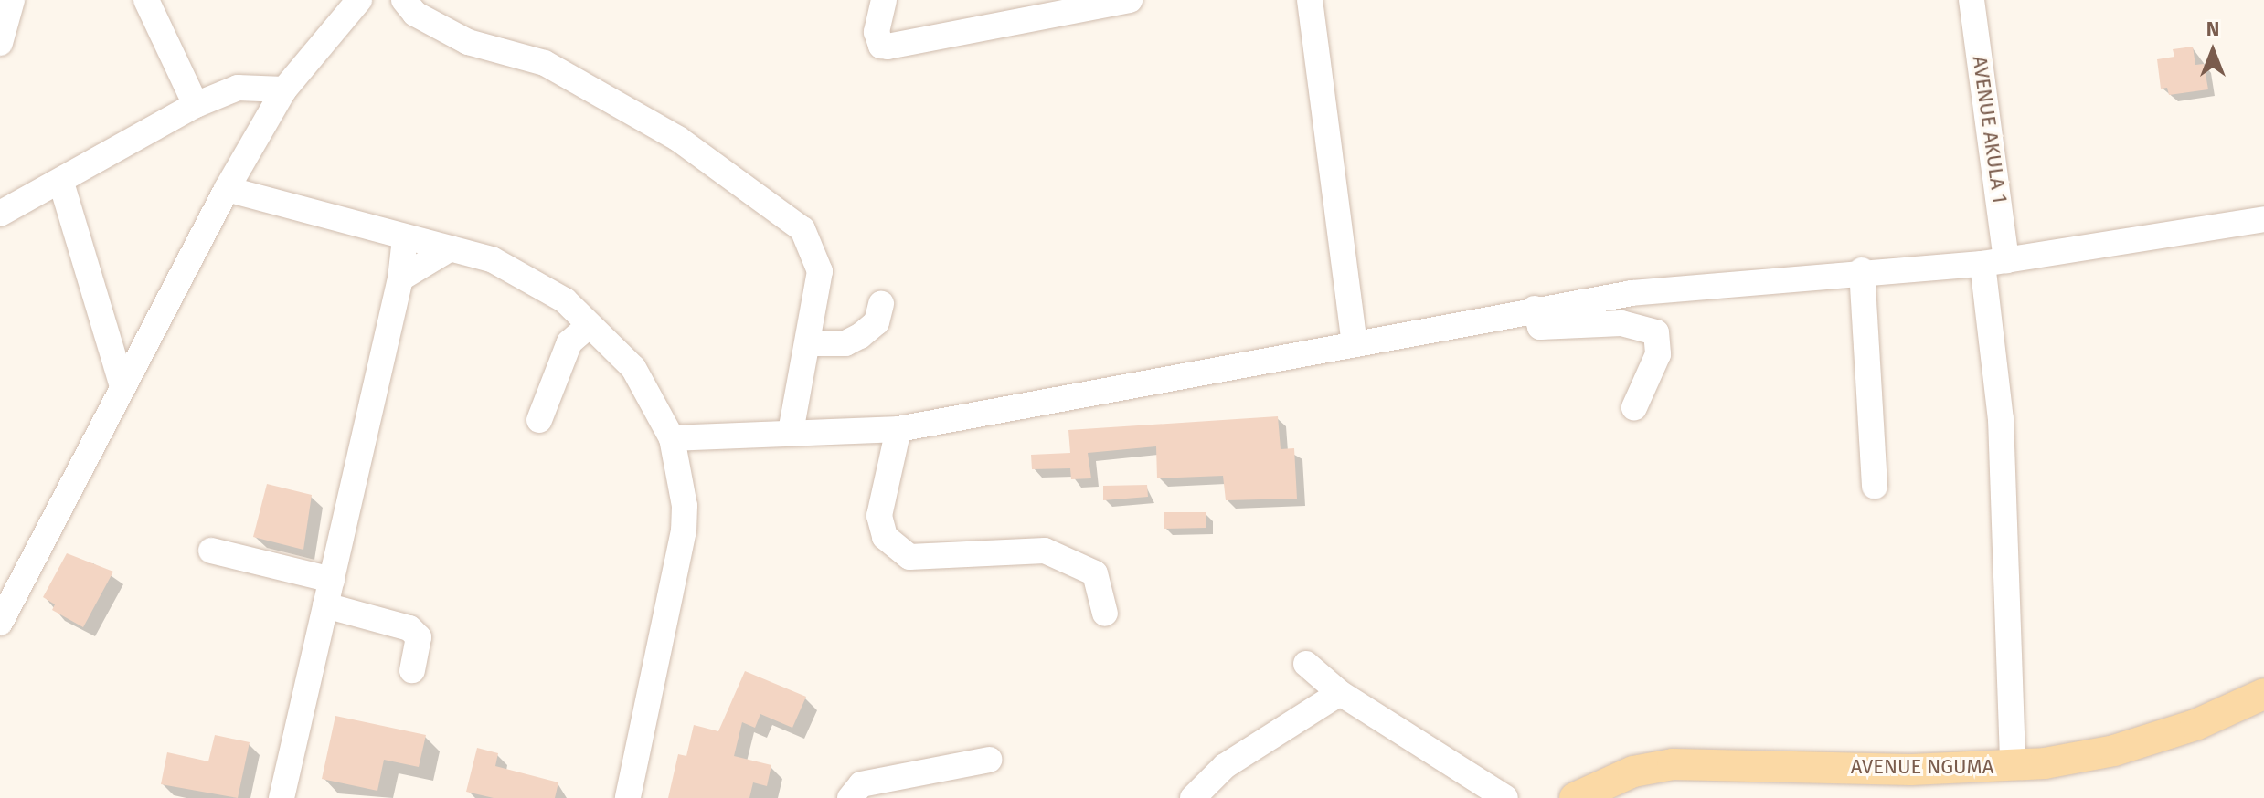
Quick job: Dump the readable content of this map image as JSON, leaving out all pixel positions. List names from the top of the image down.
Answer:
{
  "streets": {
    "main road": ["AVENUE NGUMA"],
    "street": ["AVENUE AKULA 1"]
  },
  "crossings": [
    ["AVENUE AKULA 1", "AVENUE NGUMA"]
  ],
  "north": "top"
}
